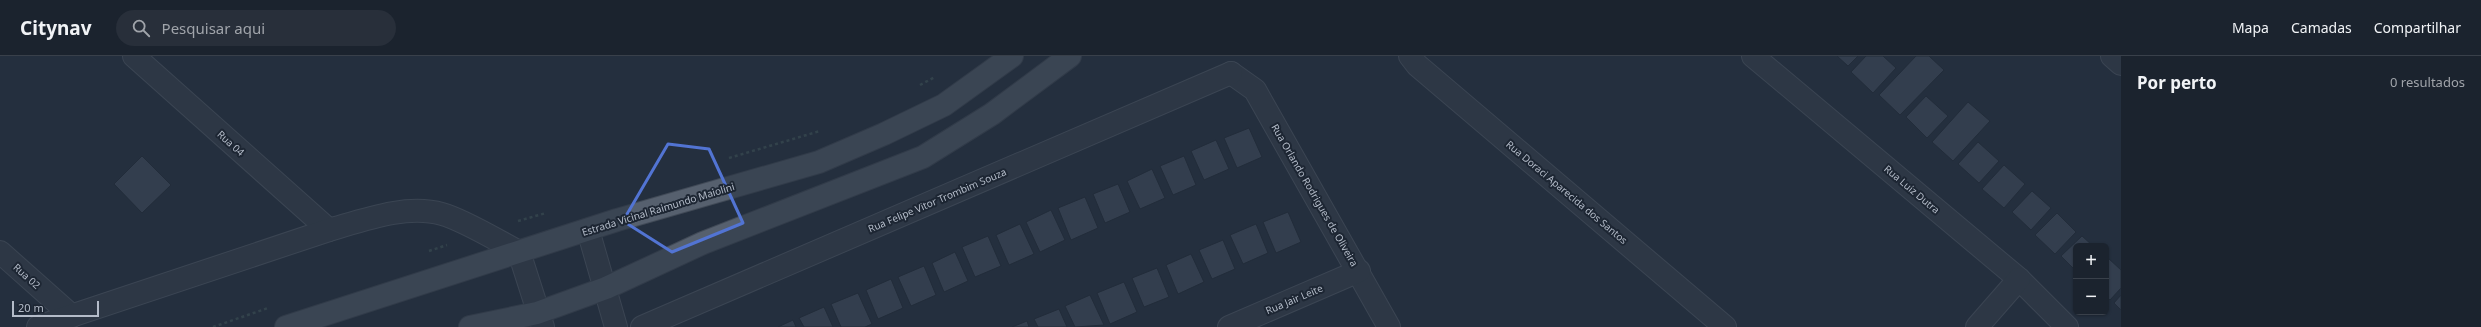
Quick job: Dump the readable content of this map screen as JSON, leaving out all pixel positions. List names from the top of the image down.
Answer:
{
  "streets": {
    "main road": ["Estrada Vicinal Raimundo Maiolini"],
    "street": [
      "Rua 04",
      "Rua Luiz Dutra",
      "Rua Doraci Aparecida dos Santos",
      "Rua Orlando Rodrigues de Oliveira",
      "Rua Felipe Vitor Trombim Souza",
      "Rua 02",
      "Rua Jair Leite"
    ]
  },
  "crossings": [
    ["Rua Orlando Rodrigues de Oliveira", "Rua Felipe Vitor Trombim Souza"],
    ["Rua Orlando Rodrigues de Oliveira", "Rua Jair Leite"]
  ],
  "scale_bar": "20 m",
  "page": {
    "header": "Citynav",
    "search": "Pesquisar aqui",
    "nav": ["Mapa", "Camadas", "Compartilhar"],
    "heading": ["Por perto", "0 resultados"],
    "map_buttons": ["+", "−"],
    "scale": "20 m"
  }
}
